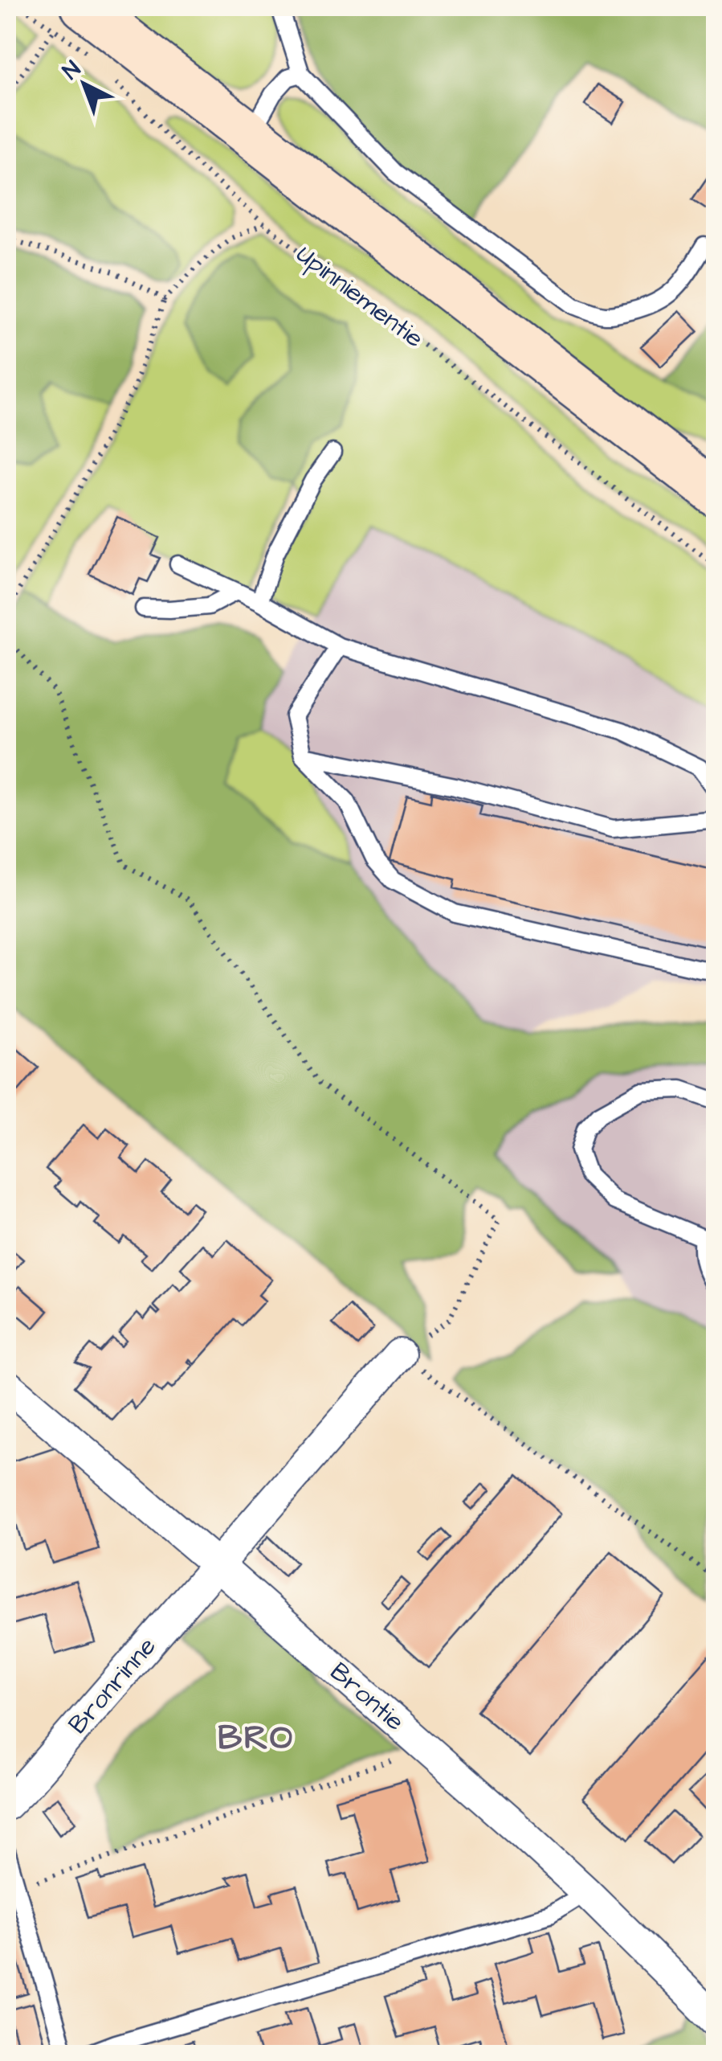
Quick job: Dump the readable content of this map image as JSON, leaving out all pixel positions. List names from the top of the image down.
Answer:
{
  "streets": {
    "street": ["Bronrinne", "Brontie"],
    "path": ["Upinniementie"]
  },
  "crossings": [
    ["Bronrinne", "Brontie"]
  ],
  "districts": ["BRO"],
  "north": "top left"
}
